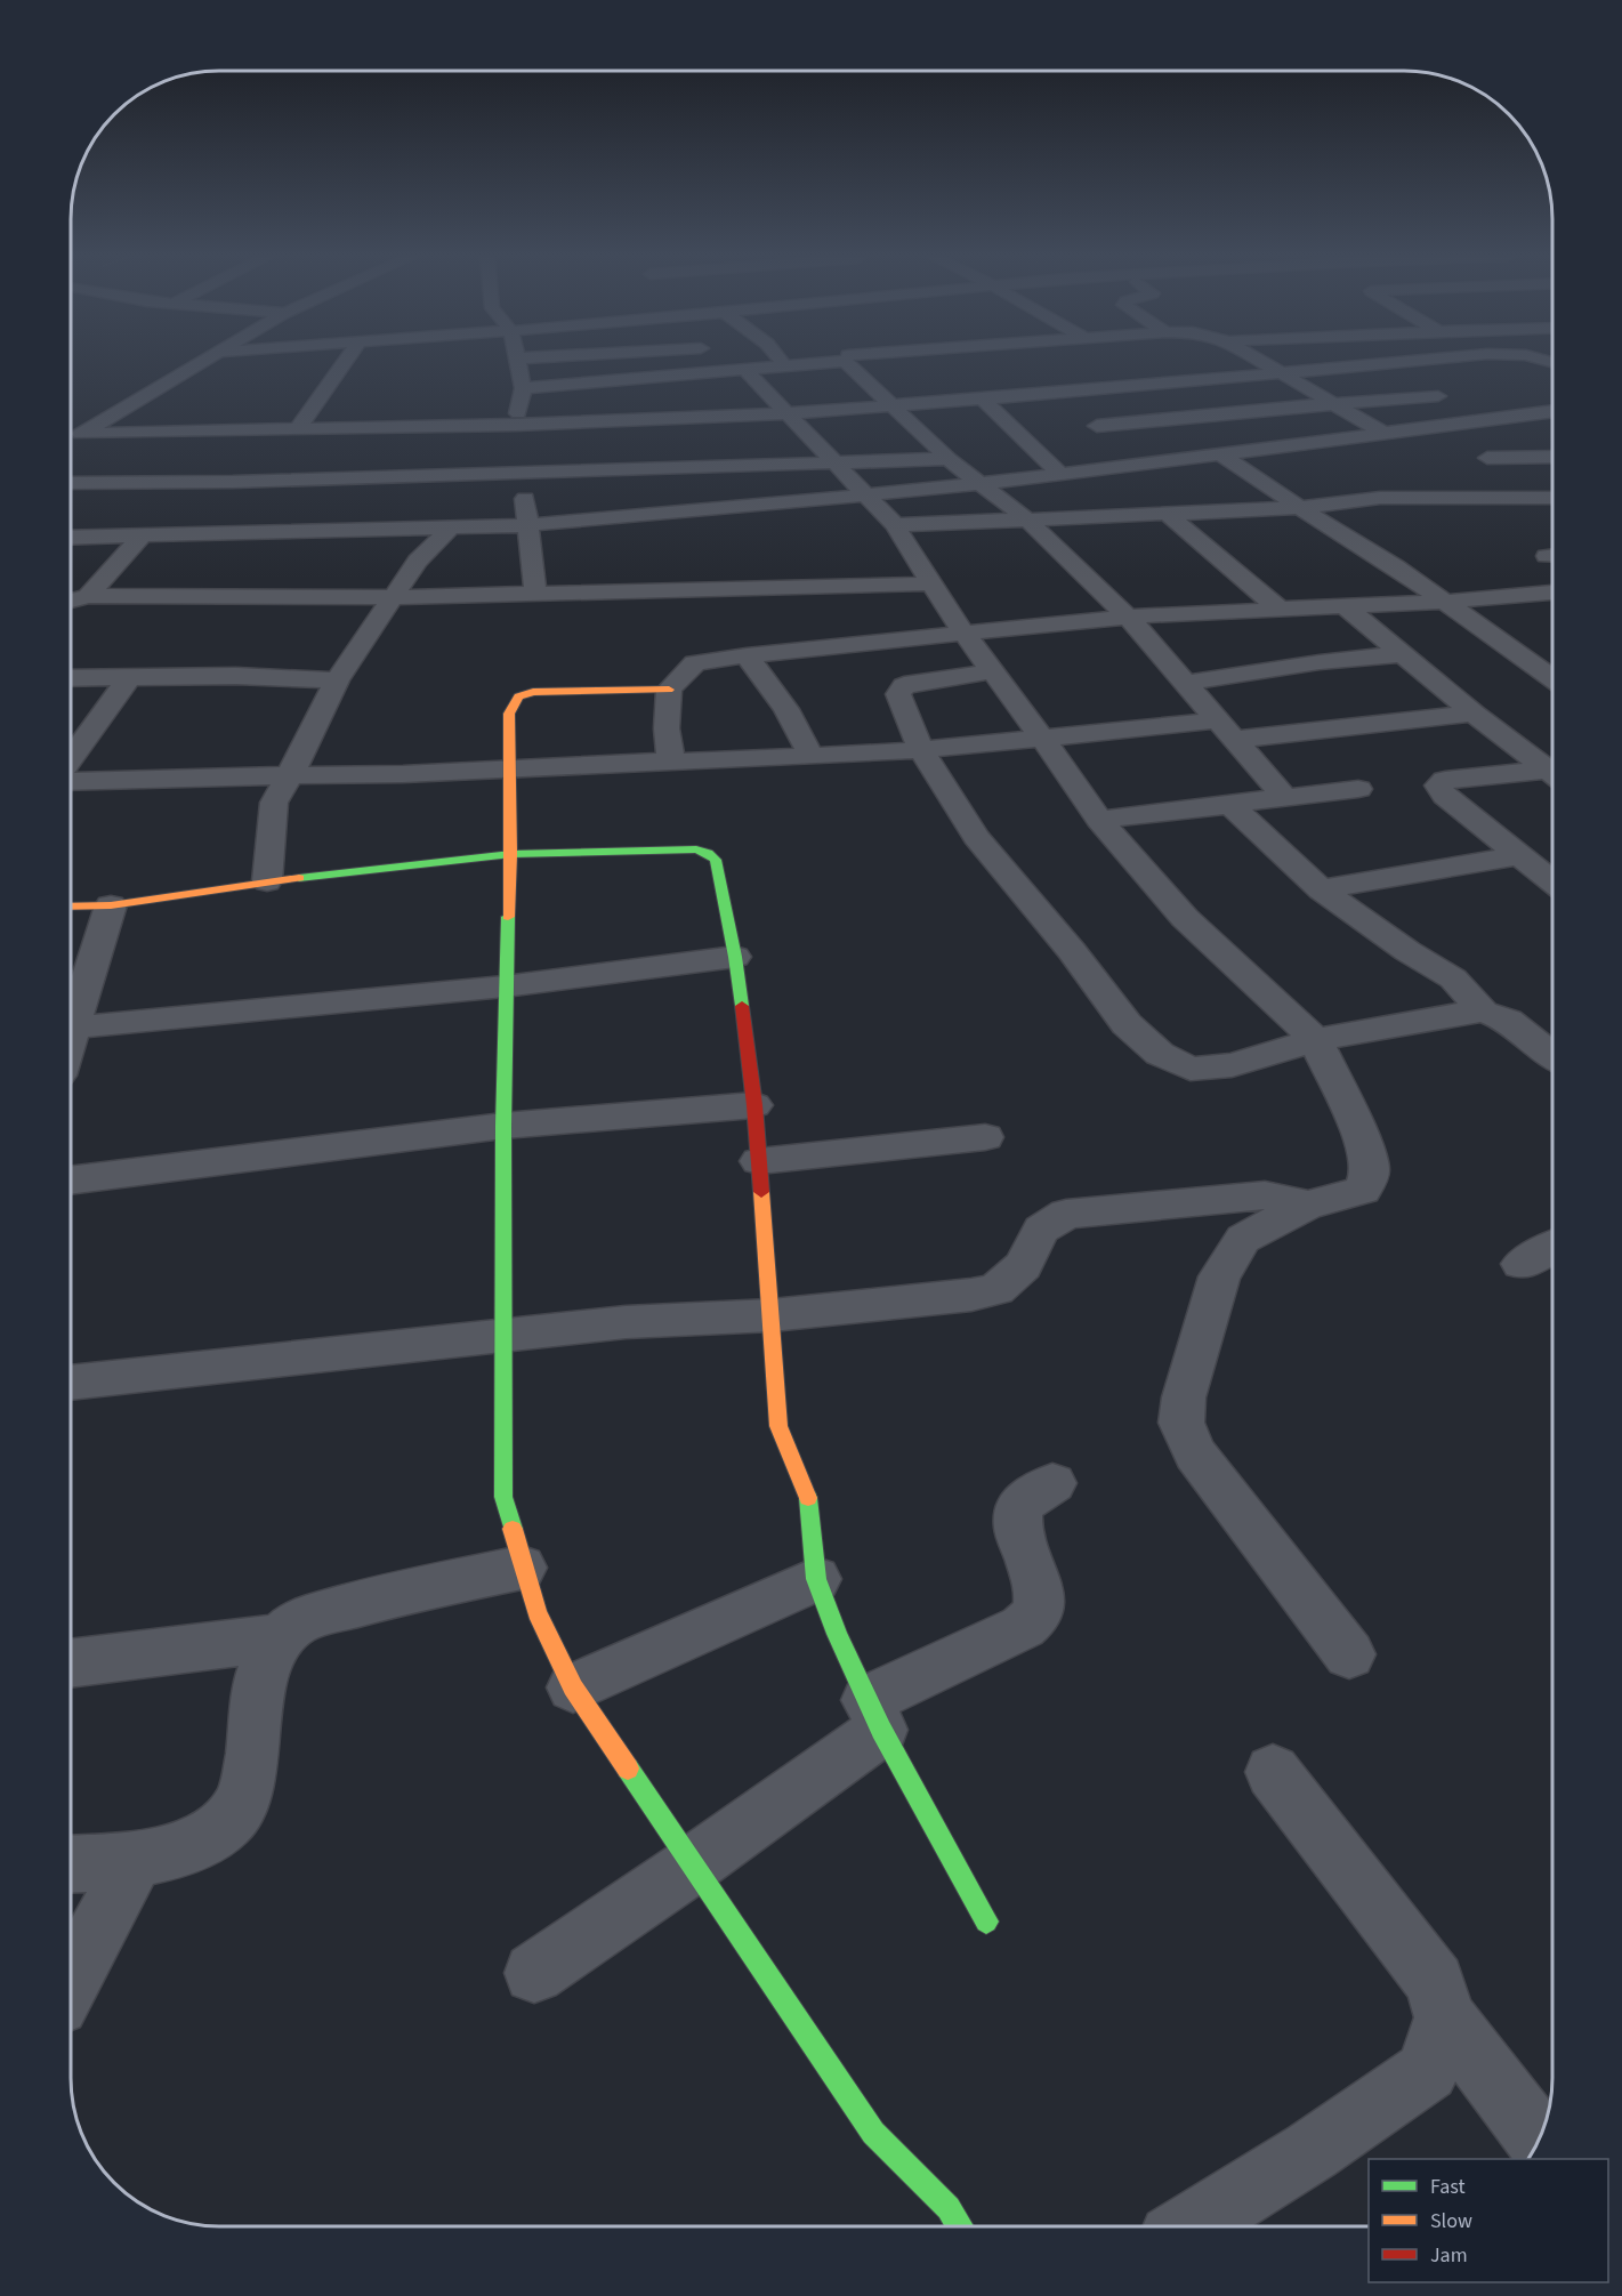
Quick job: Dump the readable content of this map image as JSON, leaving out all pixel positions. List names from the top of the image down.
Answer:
{
  "legend": ["Fast", "Slow", "Jam"]
}
